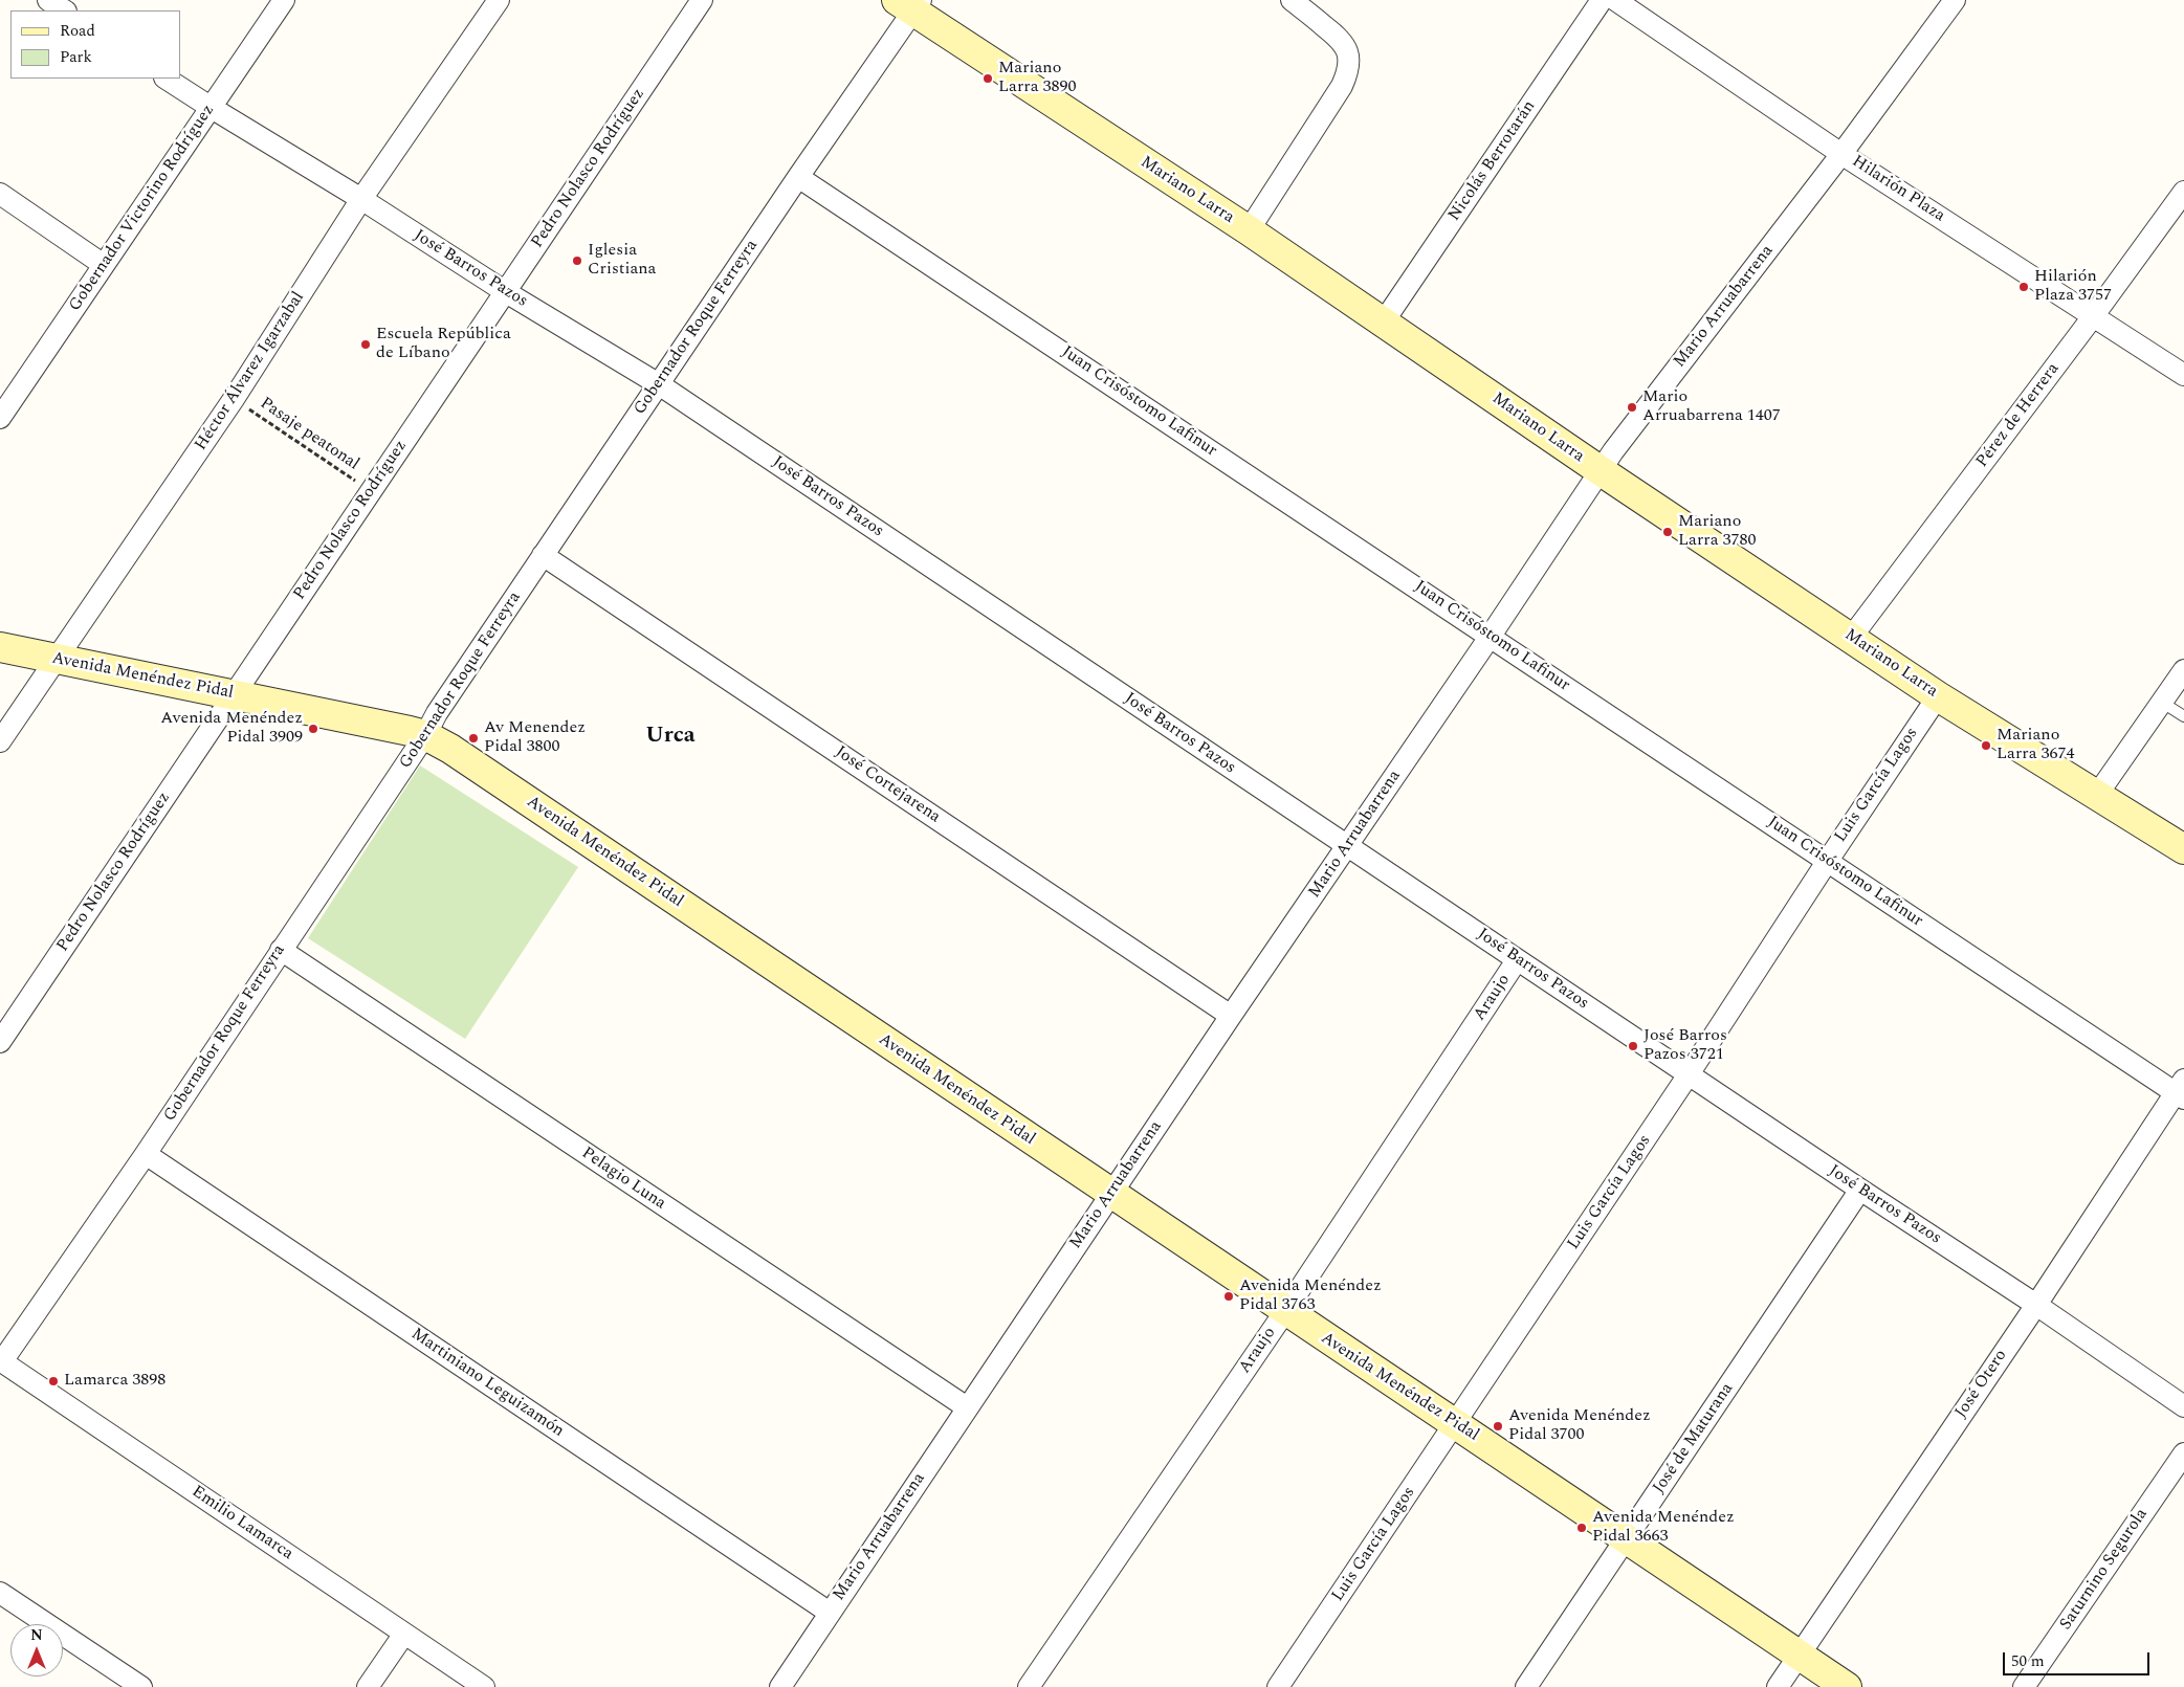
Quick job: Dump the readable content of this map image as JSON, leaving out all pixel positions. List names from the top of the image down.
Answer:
{
  "streets": {
    "main road": ["Mariano Larra", "Avenida Menéndez Pidal"],
    "street": [
      "Nicolás Berrotarán",
      "Pedro Nolasco Rodríguez",
      "Hilarión Plaza",
      "Gobernador Victorino Rodríguez",
      "José Barros Pazos",
      "Mario Arruabarrena",
      "Gobernador Roque Ferreyra",
      "Héctor Álvarez Igarzabal",
      "Juan Crisóstomo Lafinur",
      "Pérez de Herrera",
      "José Cortejarena",
      "Luis García Lagos",
      "Araujo",
      "Pelagio Luna",
      "Martiniano Leguizamón",
      "José Otero",
      "José de Maturana",
      "Emilio Lamarca",
      "Saturnino Segurola"
    ],
    "path": ["Pasaje peatonal"]
  },
  "crossings": [
    ["Nicolás Berrotarán", "Mariano Larra"],
    ["Pedro Nolasco Rodríguez", "José Barros Pazos"],
    ["Pedro Nolasco Rodríguez", "Pasaje peatonal"],
    ["Pedro Nolasco Rodríguez", "Avenida Menéndez Pidal"],
    ["Hilarión Plaza", "Mario Arruabarrena"],
    ["Hilarión Plaza", "Pérez de Herrera"],
    ["Mariano Larra", "Mario Arruabarrena"],
    ["Mariano Larra", "Gobernador Roque Ferreyra"],
    ["Mariano Larra", "Pérez de Herrera"],
    ["Mariano Larra", "Luis García Lagos"],
    ["Gobernador Victorino Rodríguez", "José Barros Pazos"],
    ["José Barros Pazos", "Mario Arruabarrena"],
    ["José Barros Pazos", "Gobernador Roque Ferreyra"],
    ["José Barros Pazos", "Héctor Álvarez Igarzabal"],
    ["José Barros Pazos", "Luis García Lagos"],
    ["José Barros Pazos", "Araujo"],
    ["José Barros Pazos", "José Otero"],
    ["José Barros Pazos", "José de Maturana"],
    ["Mario Arruabarrena", "Juan Crisóstomo Lafinur"],
    ["Mario Arruabarrena", "Avenida Menéndez Pidal"],
    ["Mario Arruabarrena", "José Cortejarena"],
    ["Mario Arruabarrena", "Pelagio Luna"],
    ["Mario Arruabarrena", "Martiniano Leguizamón"],
    ["Gobernador Roque Ferreyra", "Juan Crisóstomo Lafinur"],
    ["Gobernador Roque Ferreyra", "Avenida Menéndez Pidal"],
    ["Gobernador Roque Ferreyra", "José Cortejarena"],
    ["Gobernador Roque Ferreyra", "Pelagio Luna"],
    ["Gobernador Roque Ferreyra", "Martiniano Leguizamón"],
    ["Gobernador Roque Ferreyra", "Emilio Lamarca"],
    ["Héctor Álvarez Igarzabal", "Pasaje peatonal"],
    ["Héctor Álvarez Igarzabal", "Avenida Menéndez Pidal"],
    ["Juan Crisóstomo Lafinur", "Luis García Lagos"],
    ["Juan Crisóstomo Lafinur", "José Otero"],
    ["Avenida Menéndez Pidal", "Luis García Lagos"],
    ["Avenida Menéndez Pidal", "Araujo"],
    ["Avenida Menéndez Pidal", "José Otero"],
    ["Avenida Menéndez Pidal", "José de Maturana"]
  ],
  "districts": ["Urca"],
  "places": [
    "Mariano Larra 3890",
    "Iglesia Cristiana",
    "Hilarión Plaza 3757",
    "Escuela República de Líbano",
    "Mario Arruabarrena 1407",
    "Mariano Larra 3780",
    "Avenida Menéndez Pidal 3909",
    "Av Menendez Pidal 3800",
    "Mariano Larra 3674",
    "José Barros Pazos 3721",
    "Avenida Menéndez Pidal 3763",
    "Lamarca 3898",
    "Avenida Menéndez Pidal 3700",
    "Avenida Menéndez Pidal 3663"
  ],
  "legend": ["Road", "Park"],
  "scale_bar": "50 m",
  "north": "top"
}
